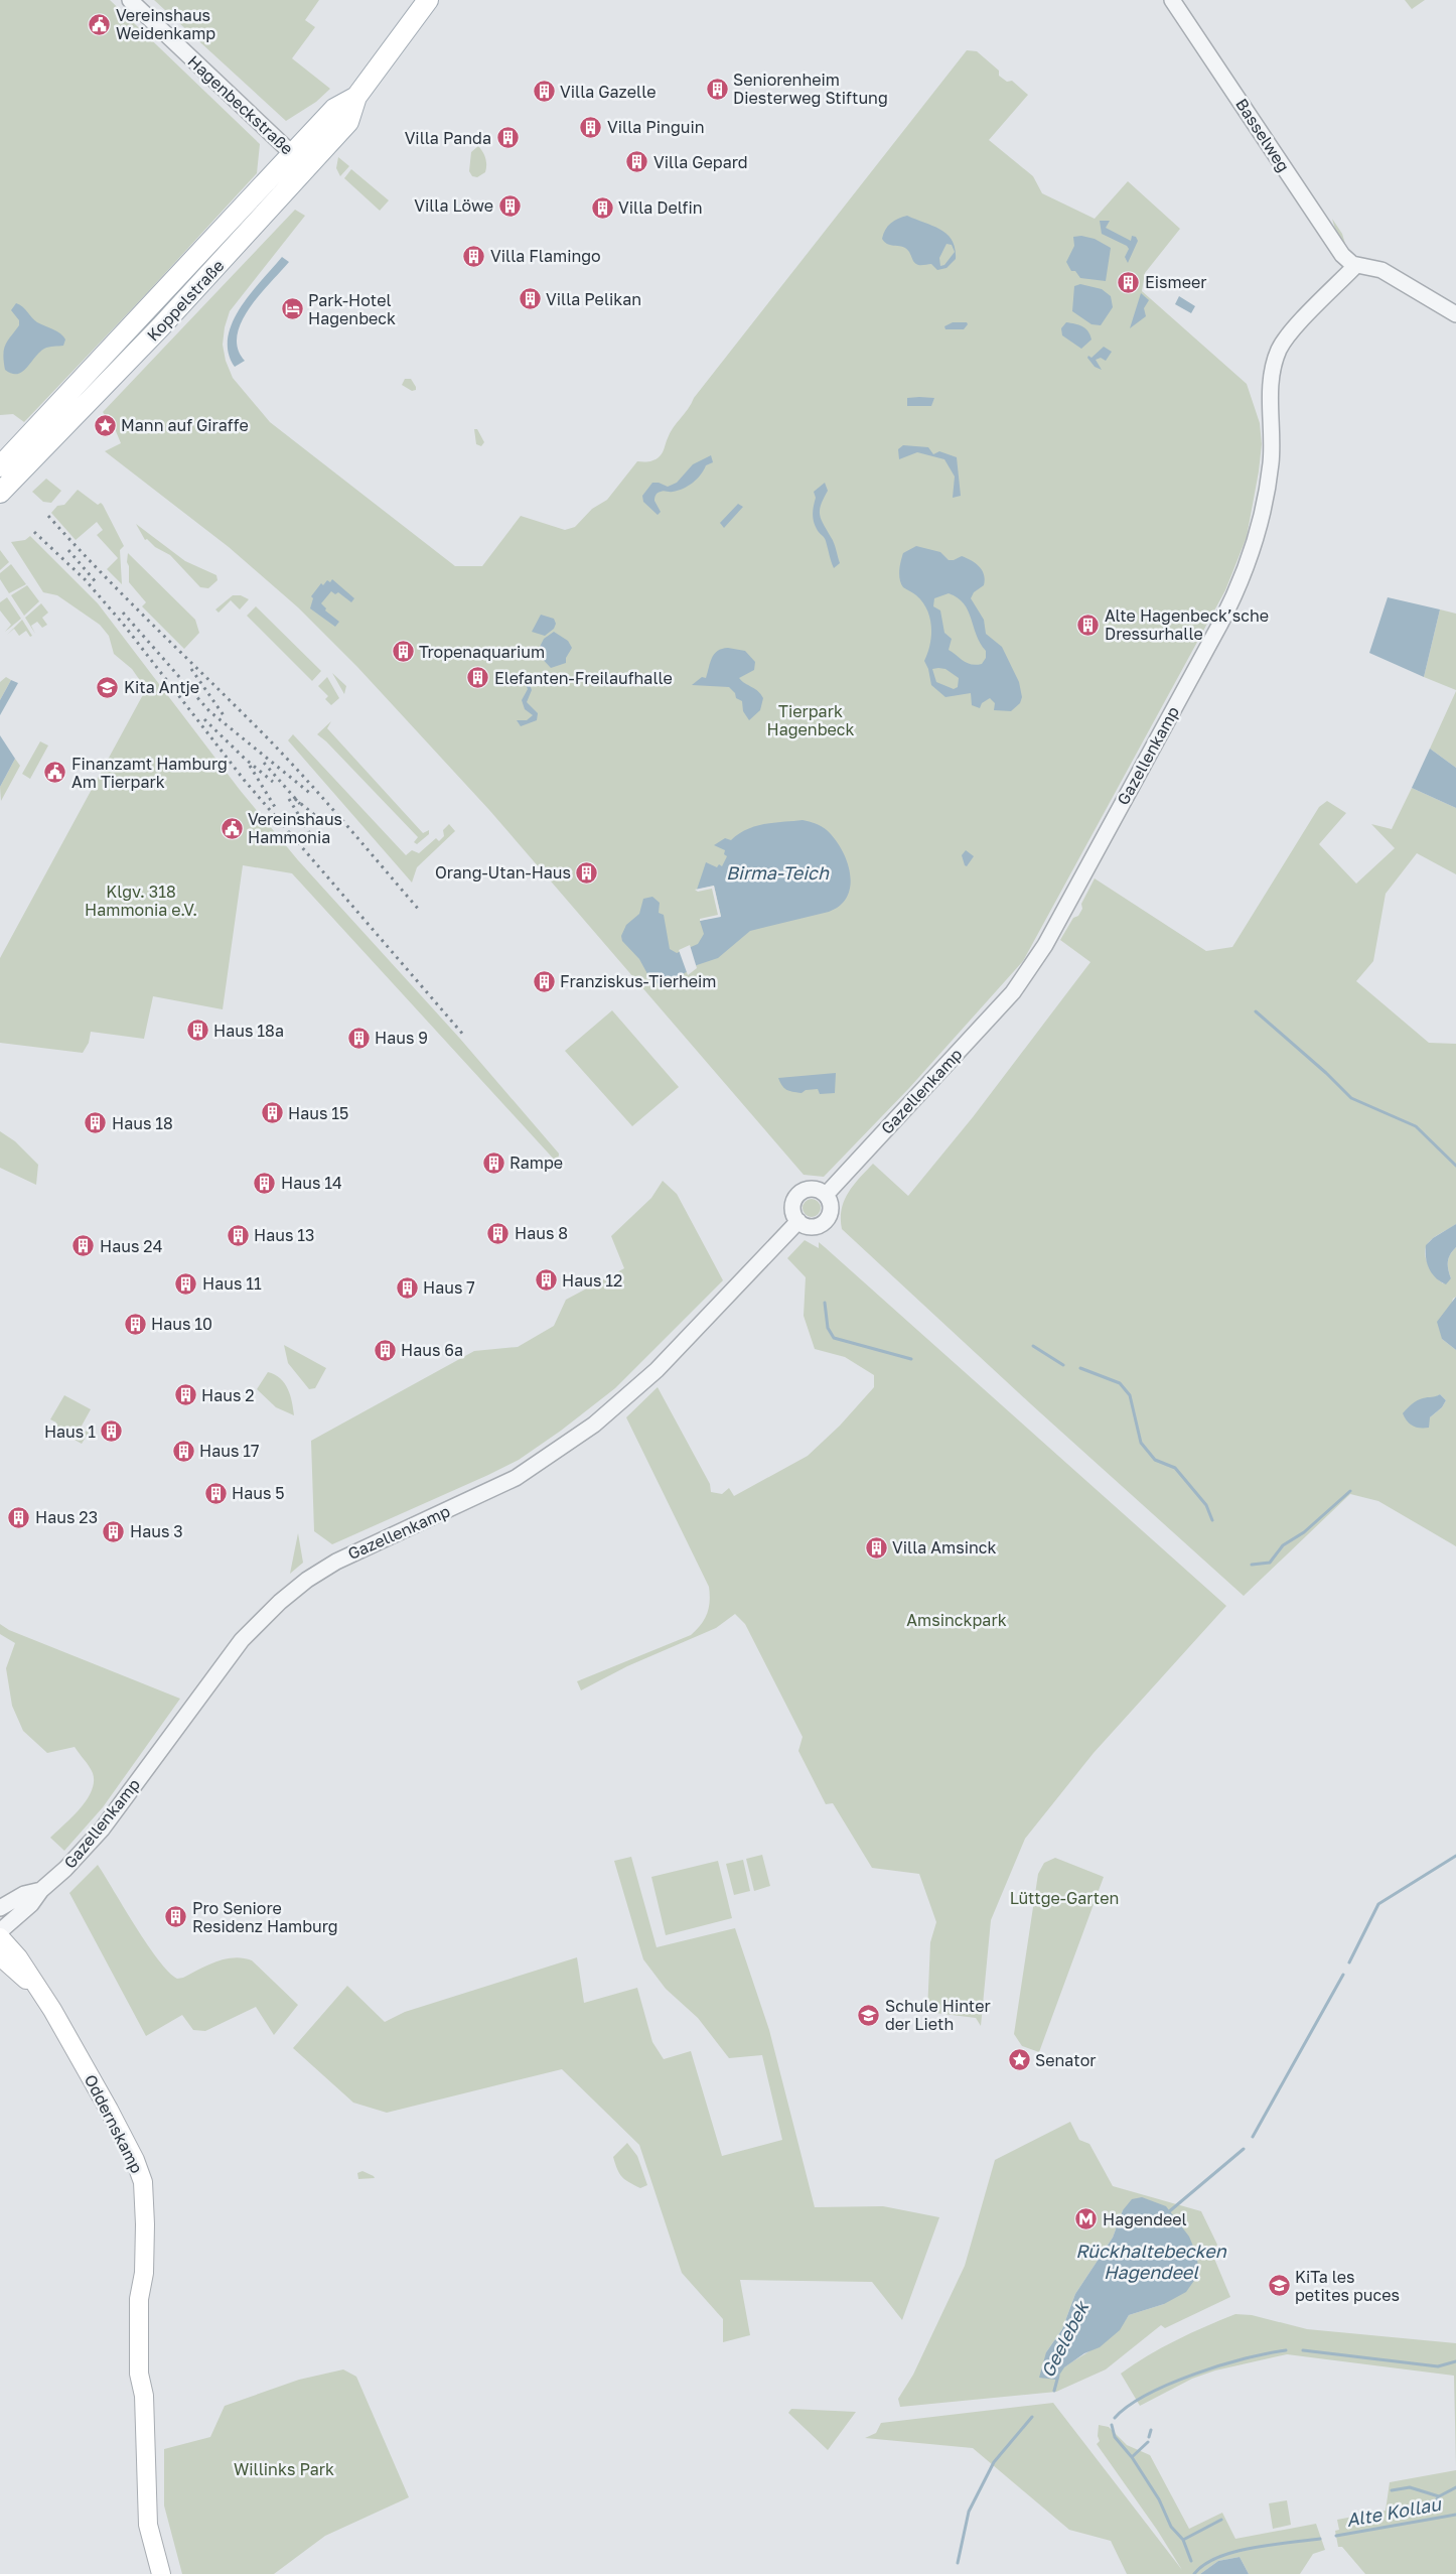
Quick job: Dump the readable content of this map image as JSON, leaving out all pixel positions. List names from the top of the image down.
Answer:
{
  "streets": {
    "main road": ["Koppelstraße", "Oddernskamp"],
    "street": ["Hagenbeckstraße", "Basselweg", "Gazellenkamp"]
  },
  "crossings": [
    ["Hagenbeckstraße", "Koppelstraße"],
    ["Basselweg", "Gazellenkamp"]
  ],
  "water": [
    "Birma-Teich",
    "Rückhaltebecken Hagendeel",
    "Geelebek",
    "Alte Kollau"
  ],
  "parks": [
    "Tierpark Hagenbeck",
    "Klgv. 318 Hammonia e.V.",
    "Amsinckpark",
    "Lüttge-Garten",
    "Willinks Park"
  ],
  "places": {
    "public building": ["Vereinshaus Weidenkamp", "Finanzamt Hamburg Am Tierpark", "Vereinshaus Hammonia"],
    "building": [
      "Seniorenheim Diesterweg Stiftung",
      "Villa Gazelle",
      "Villa Pinguin",
      "Villa Panda",
      "Villa Gepard",
      "Villa Löwe",
      "Villa Delfin",
      "Villa Flamingo",
      "Eismeer",
      "Villa Pelikan",
      "Alte Hagenbeck’sche Dressurhalle",
      "Tropenaquarium",
      "Elefanten-Freilaufhalle",
      "Orang-Utan-Haus",
      "Franziskus-Tierheim",
      "Haus 18a",
      "Haus 9",
      "Haus 15",
      "Haus 18",
      "Rampe",
      "Haus 14",
      "Haus 8",
      "Haus 13",
      "Haus 24",
      "Haus 12",
      "Haus 11",
      "Haus 7",
      "Haus 10",
      "Haus 6a",
      "Haus 2",
      "Haus 1",
      "Haus 17",
      "Haus 5",
      "Haus 23",
      "Haus 3",
      "Villa Amsinck",
      "Pro Seniore Residenz Hamburg"
    ],
    "hotel": ["Park-Hotel Hagenbeck"],
    "place": ["Mann auf Giraffe", "Senator"],
    "school or university": ["Kita Antje", "Schule Hinter der Lieth", "KiTa les petites puces"],
    "metro station": ["Hagendeel"]
  }
}
